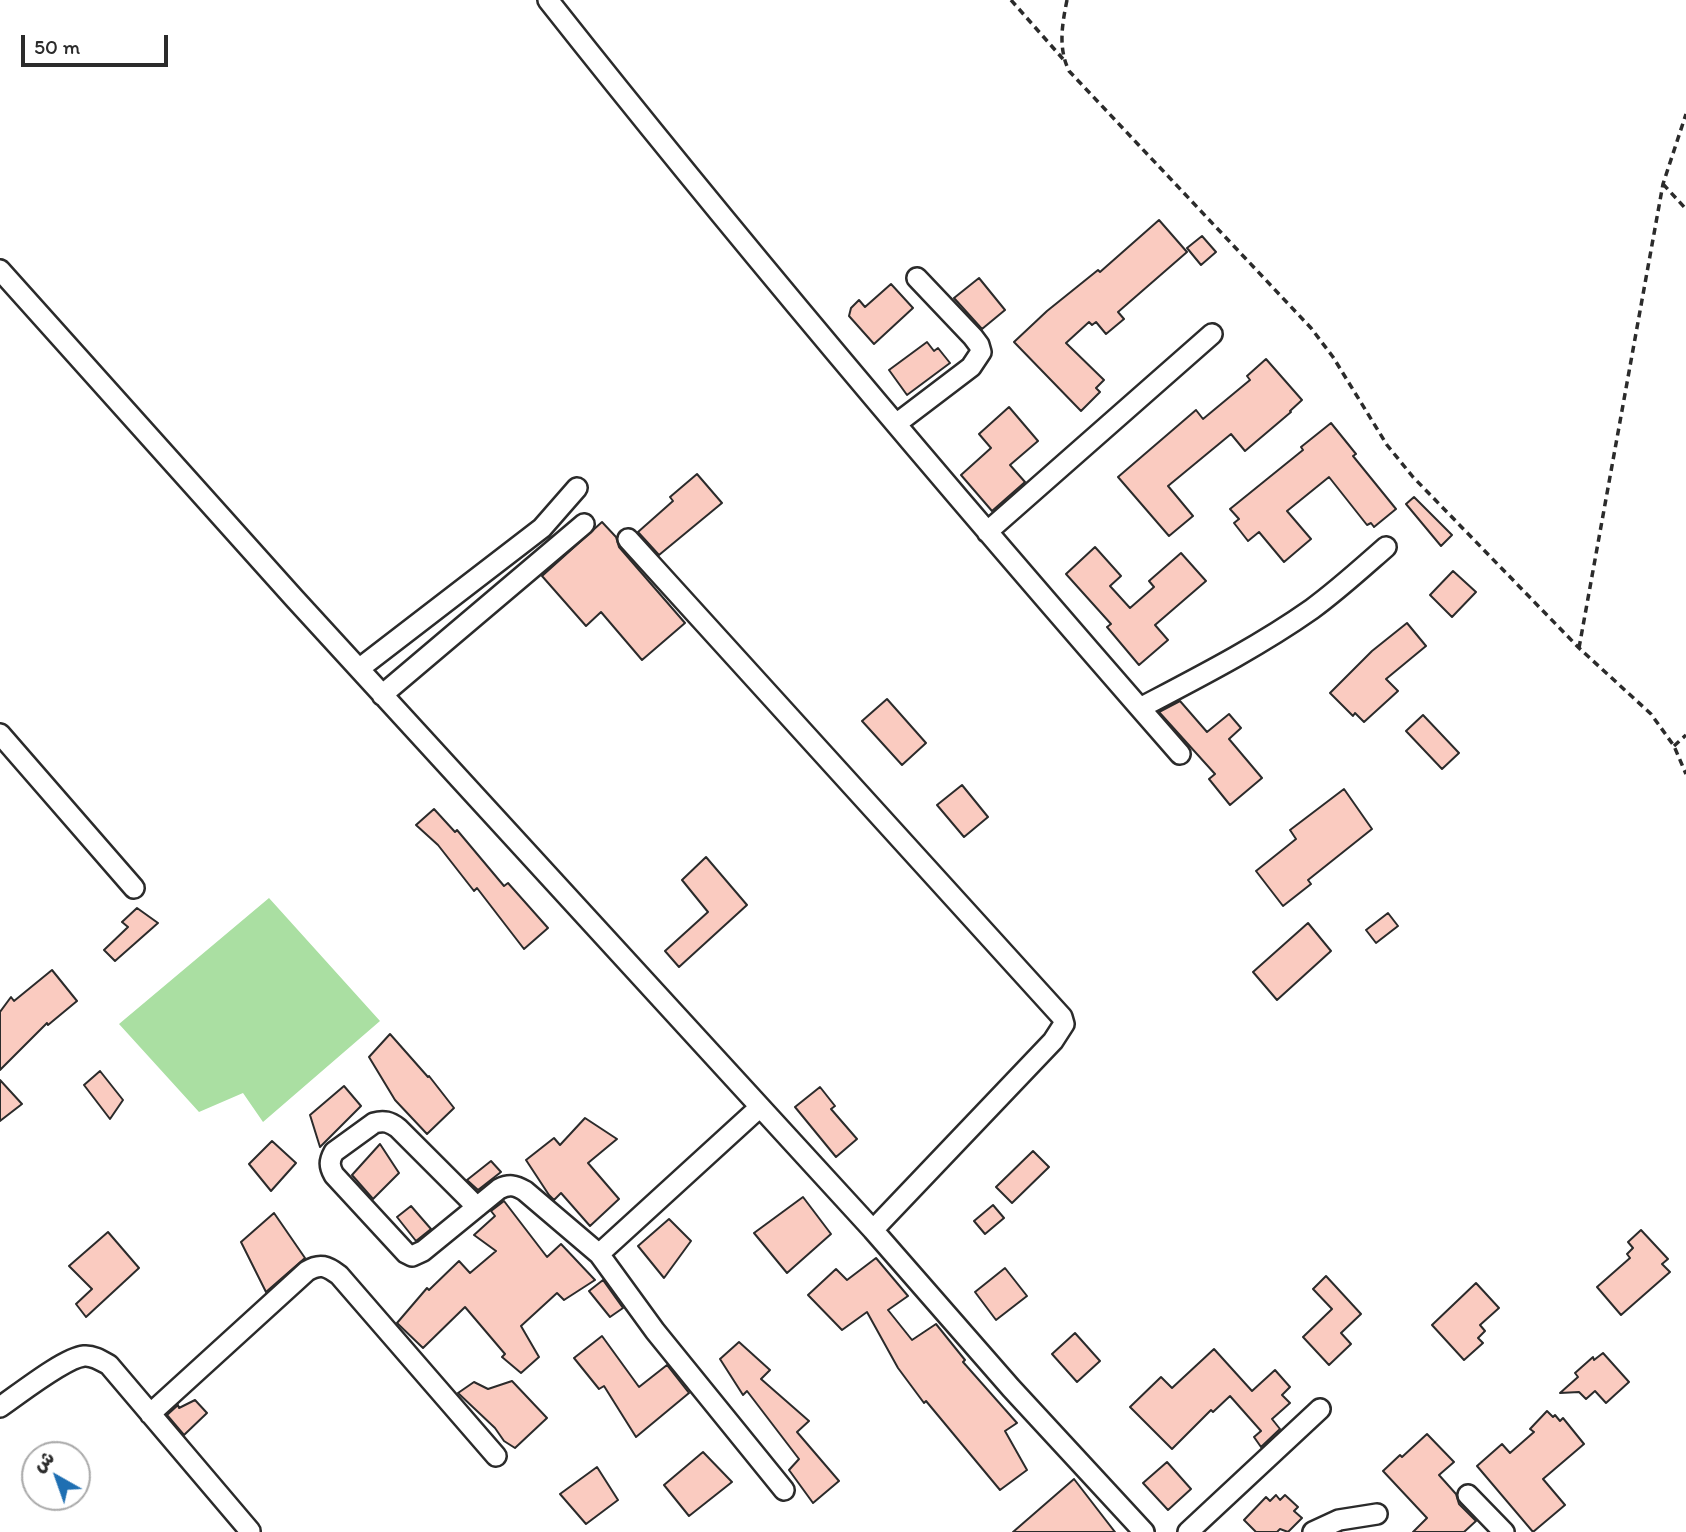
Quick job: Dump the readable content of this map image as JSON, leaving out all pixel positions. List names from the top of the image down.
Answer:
{
  "scale_bar": "50 m",
  "north": "top left"
}
